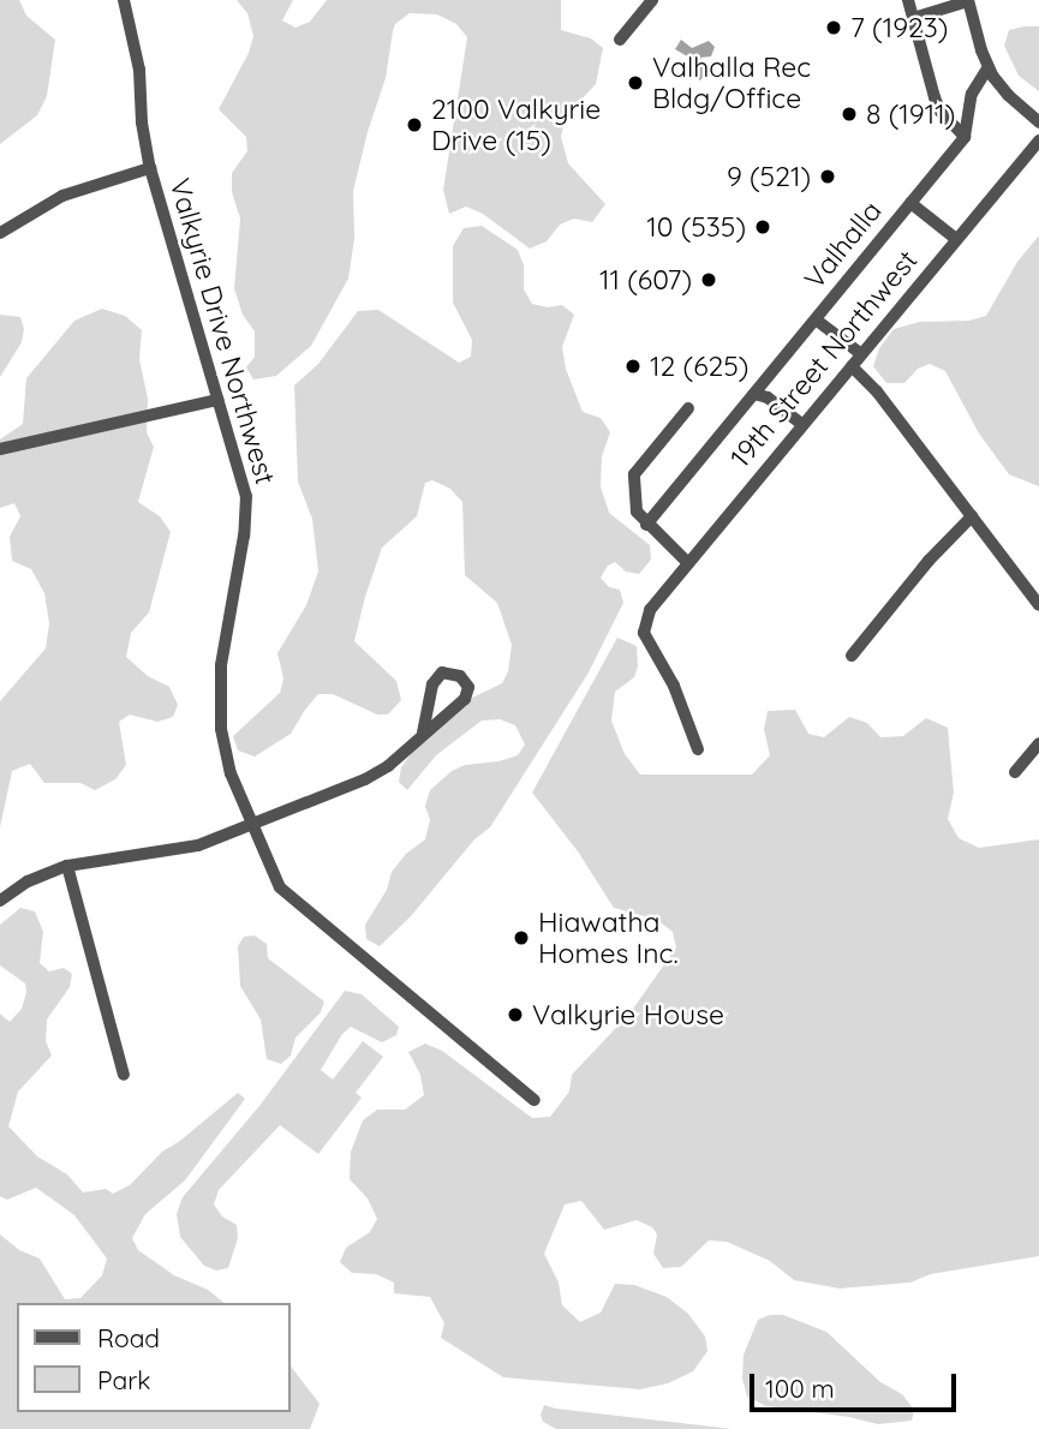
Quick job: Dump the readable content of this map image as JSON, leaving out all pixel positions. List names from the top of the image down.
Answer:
{
  "streets": {
    "street": ["Valhalla", "Valkyrie Drive Northwest", "19th Street Northwest"]
  },
  "crossings": [
    ["Valhalla", "19th Street Northwest"]
  ],
  "places": [
    "7 (1923)",
    "Valhalla Rec Bldg/Office",
    "8 (1911)",
    "2100 Valkyrie Drive (15)",
    "9 (521)",
    "10 (535)",
    "11 (607)",
    "12 (625)",
    "Hiawatha Homes Inc.",
    "Valkyrie House"
  ],
  "legend": ["Road", "Park"],
  "scale_bar": "100 m"
}
